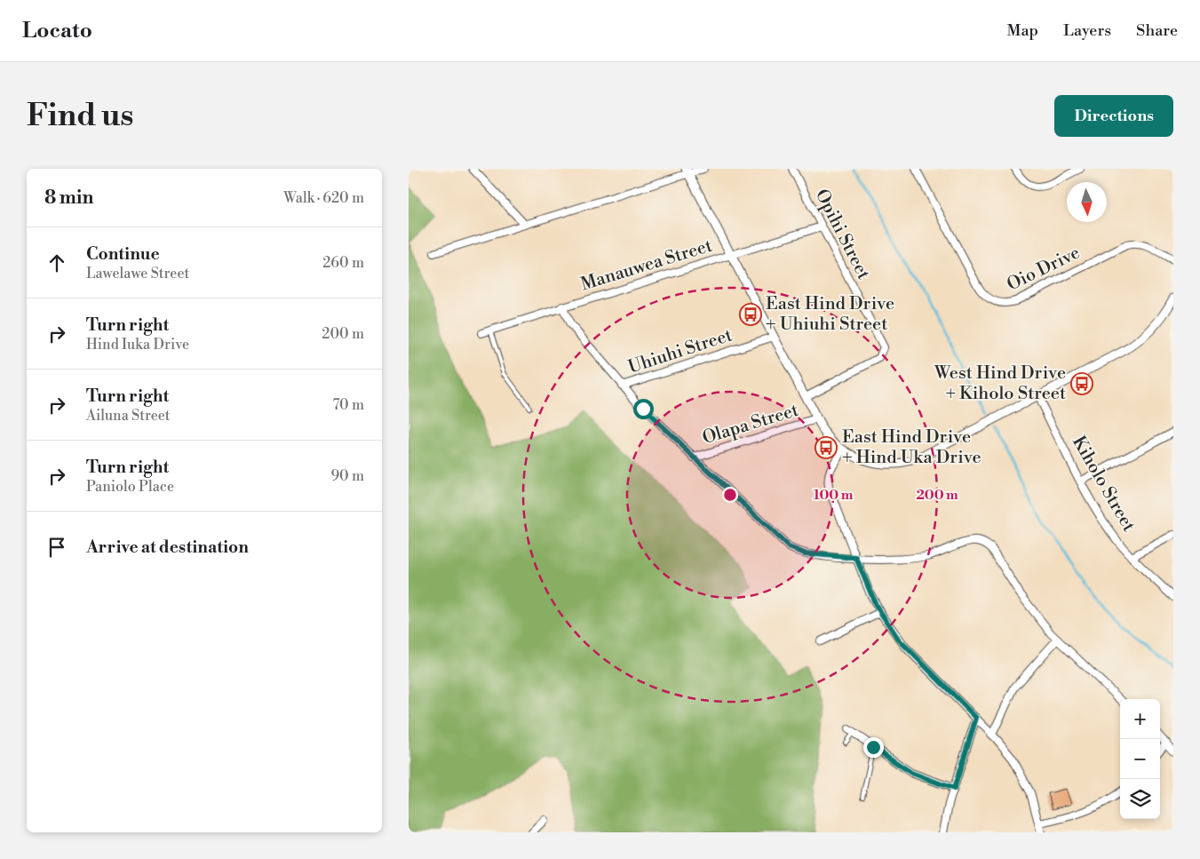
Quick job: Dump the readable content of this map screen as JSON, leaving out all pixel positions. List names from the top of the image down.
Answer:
{
  "streets": {
    "street": [
      "Opihi Street",
      "Manauwea Street",
      "Oio Drive",
      "Uhiuhi Street",
      "Olapa Street",
      "Kiholo Street"
    ]
  },
  "crossings": [
    ["Opihi Street", "Manauwea Street"]
  ],
  "places": {
    "bus stop": ["East Hind Drive + Uhiuhi Street", "West Hind Drive + Kiholo Street", "East Hind Drive + Hind Uka Drive"]
  },
  "north": "bottom",
  "page": {
    "header": "Locato",
    "nav": ["Map", "Layers", "Share"],
    "buttons": "Directions",
    "title": "Find us",
    "heading": ["8 min", "Walk · 620 m"],
    "list": [
      ["Continue", "Lawelawe Street", "260 m"],
      ["Turn right", "Hind Iuka Drive", "200 m"],
      ["Turn right", "Ailuna Street", "70 m"],
      ["Turn right", "Paniolo Place", "90 m"],
      "Arrive at destination"
    ],
    "map_buttons": ["+", "−"]
  },
  "rings": ["100 m", "200 m"]
}
